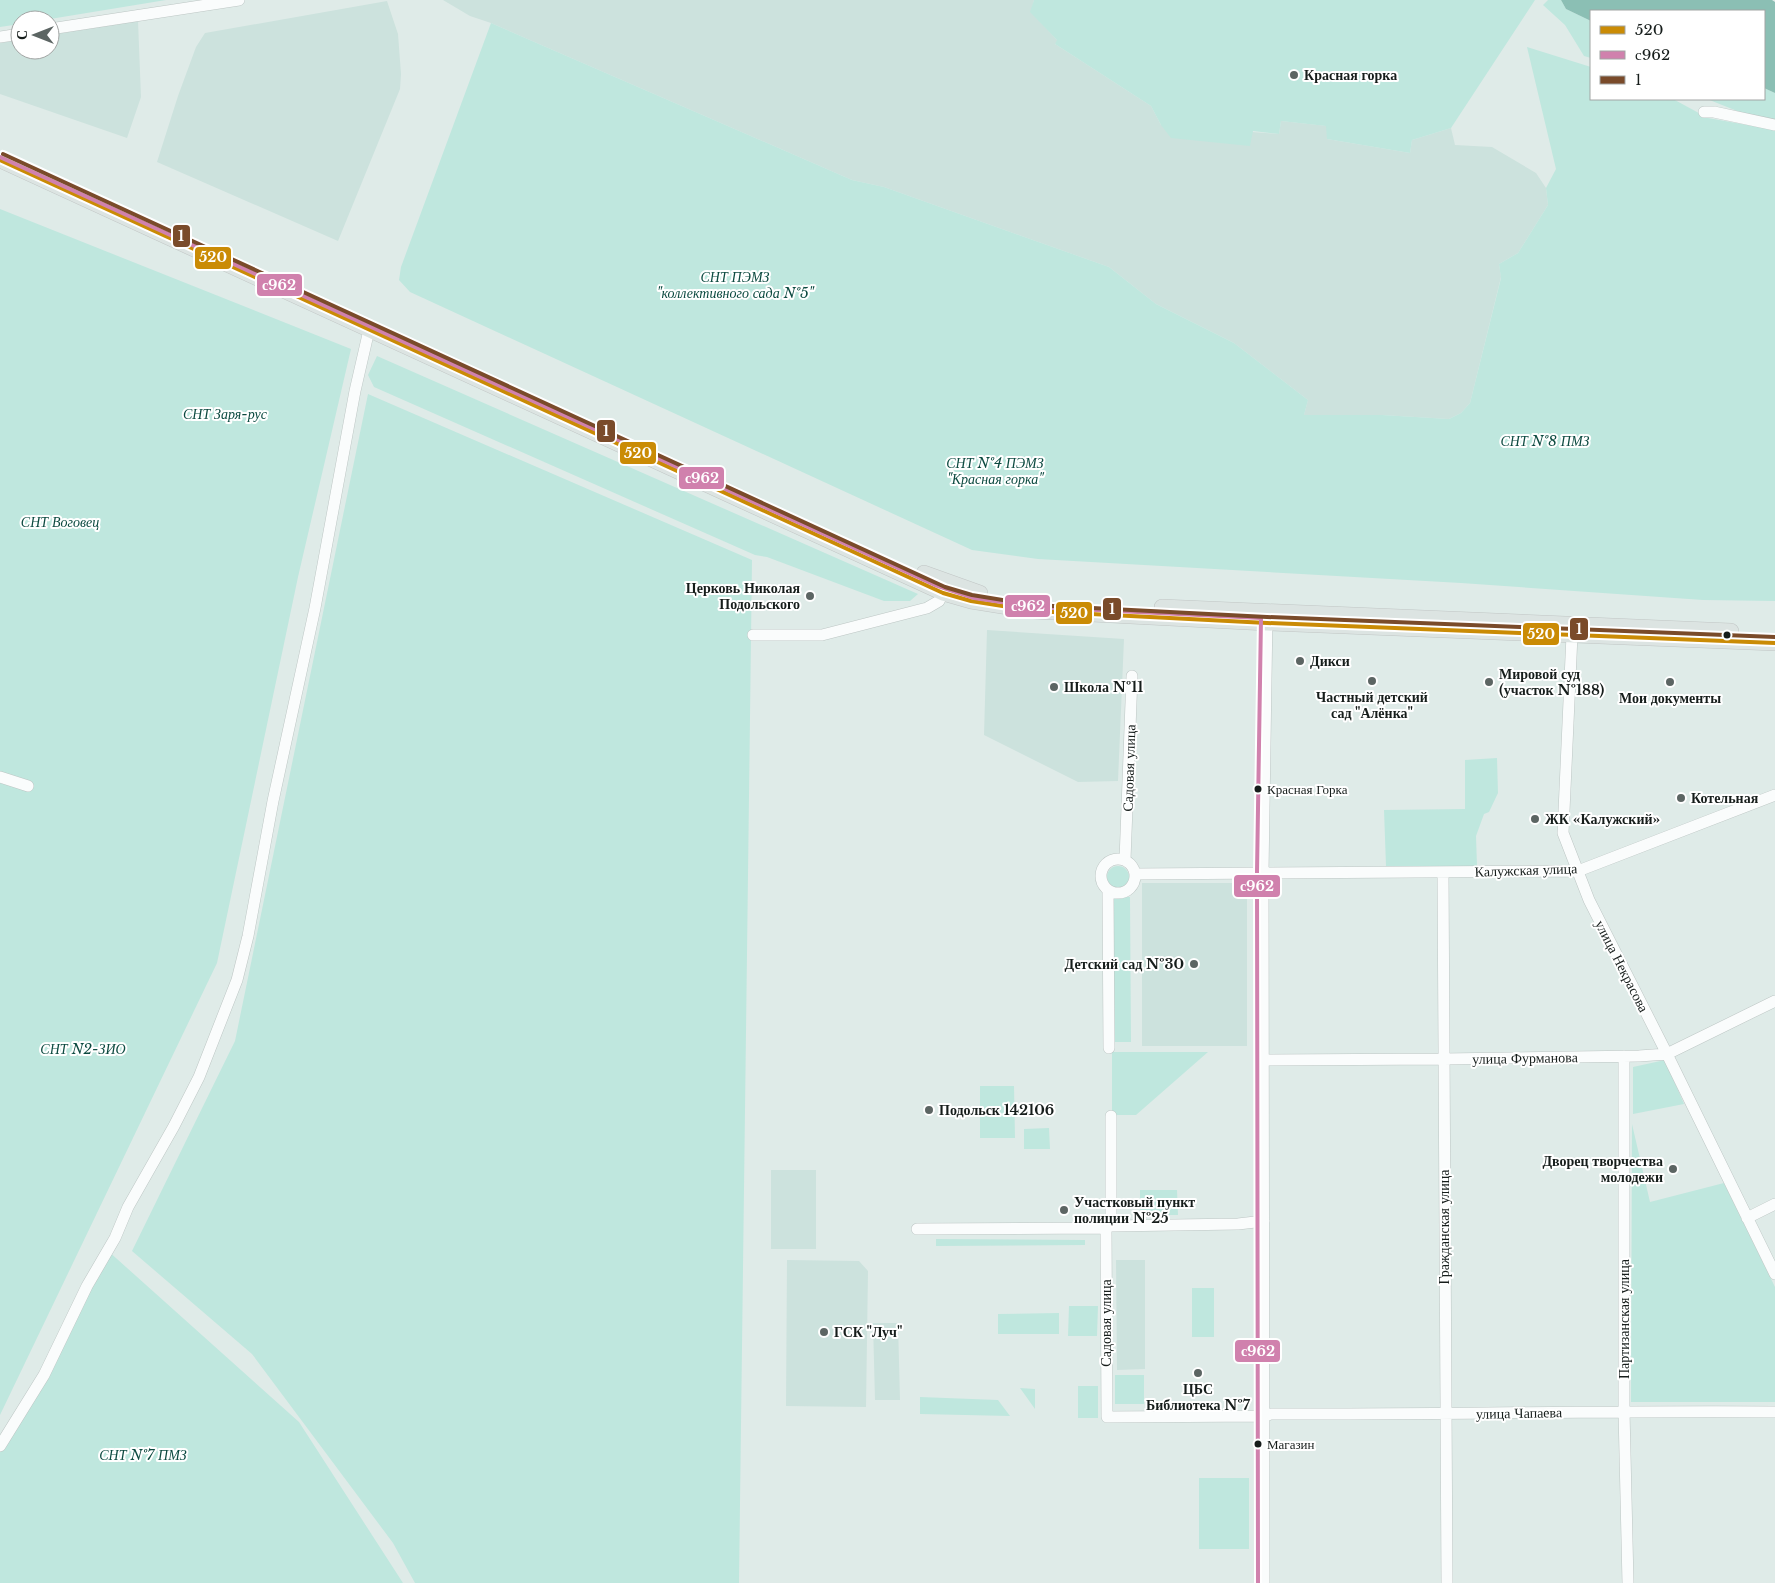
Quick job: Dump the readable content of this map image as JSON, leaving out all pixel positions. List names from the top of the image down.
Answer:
{
  "streets": {
    "street": [
      "Садовая улица",
      "Калужская улица",
      "улица Некрасова",
      "улица Фурманова",
      "Гражданская улица",
      "Партизанская улица",
      "улица Чапаева"
    ]
  },
  "crossings": [
    ["Садовая улица", "Калужская улица"],
    ["Садовая улица", "улица Чапаева"],
    ["Калужская улица", "улица Некрасова"],
    ["Калужская улица", "Гражданская улица"],
    ["улица Некрасова", "улица Фурманова"],
    ["улица Фурманова", "Гражданская улица"],
    ["улица Фурманова", "Партизанская улица"],
    ["Гражданская улица", "улица Чапаева"],
    ["Партизанская улица", "улица Чапаева"]
  ],
  "parks": [
    "СНТ ПЭМЗ \"коллективного сада №5\"",
    "СНТ Заря-рус",
    "СНТ №8 ПМЗ",
    "СНТ №4 ПЭМЗ \"Красная горка\"",
    "СНТ Воговец",
    "СНТ N2-ЗИО",
    "СНТ №7 ПМЗ"
  ],
  "places": [
    "Красная горка",
    "Церковь Николая Подольского",
    "Дикси",
    "Частный детский сад \"Алёнка\"",
    "Мировой суд (участок №188)",
    "Мои документы",
    "Школа №11",
    "Красная Горка",
    "Котельная",
    "ЖК «Калужский»",
    "Детский сад №30",
    "Подольск 142106",
    "Дворец творчества молодежи",
    "Участковый пункт полиции №25",
    "ГСК \"Луч\"",
    "ЦБС Библиотека №7",
    "Магазин"
  ],
  "lines": ["transit line 1", "transit line с962", "transit line 520"],
  "legend": ["520", "с962", "1"],
  "north": "left"
}
